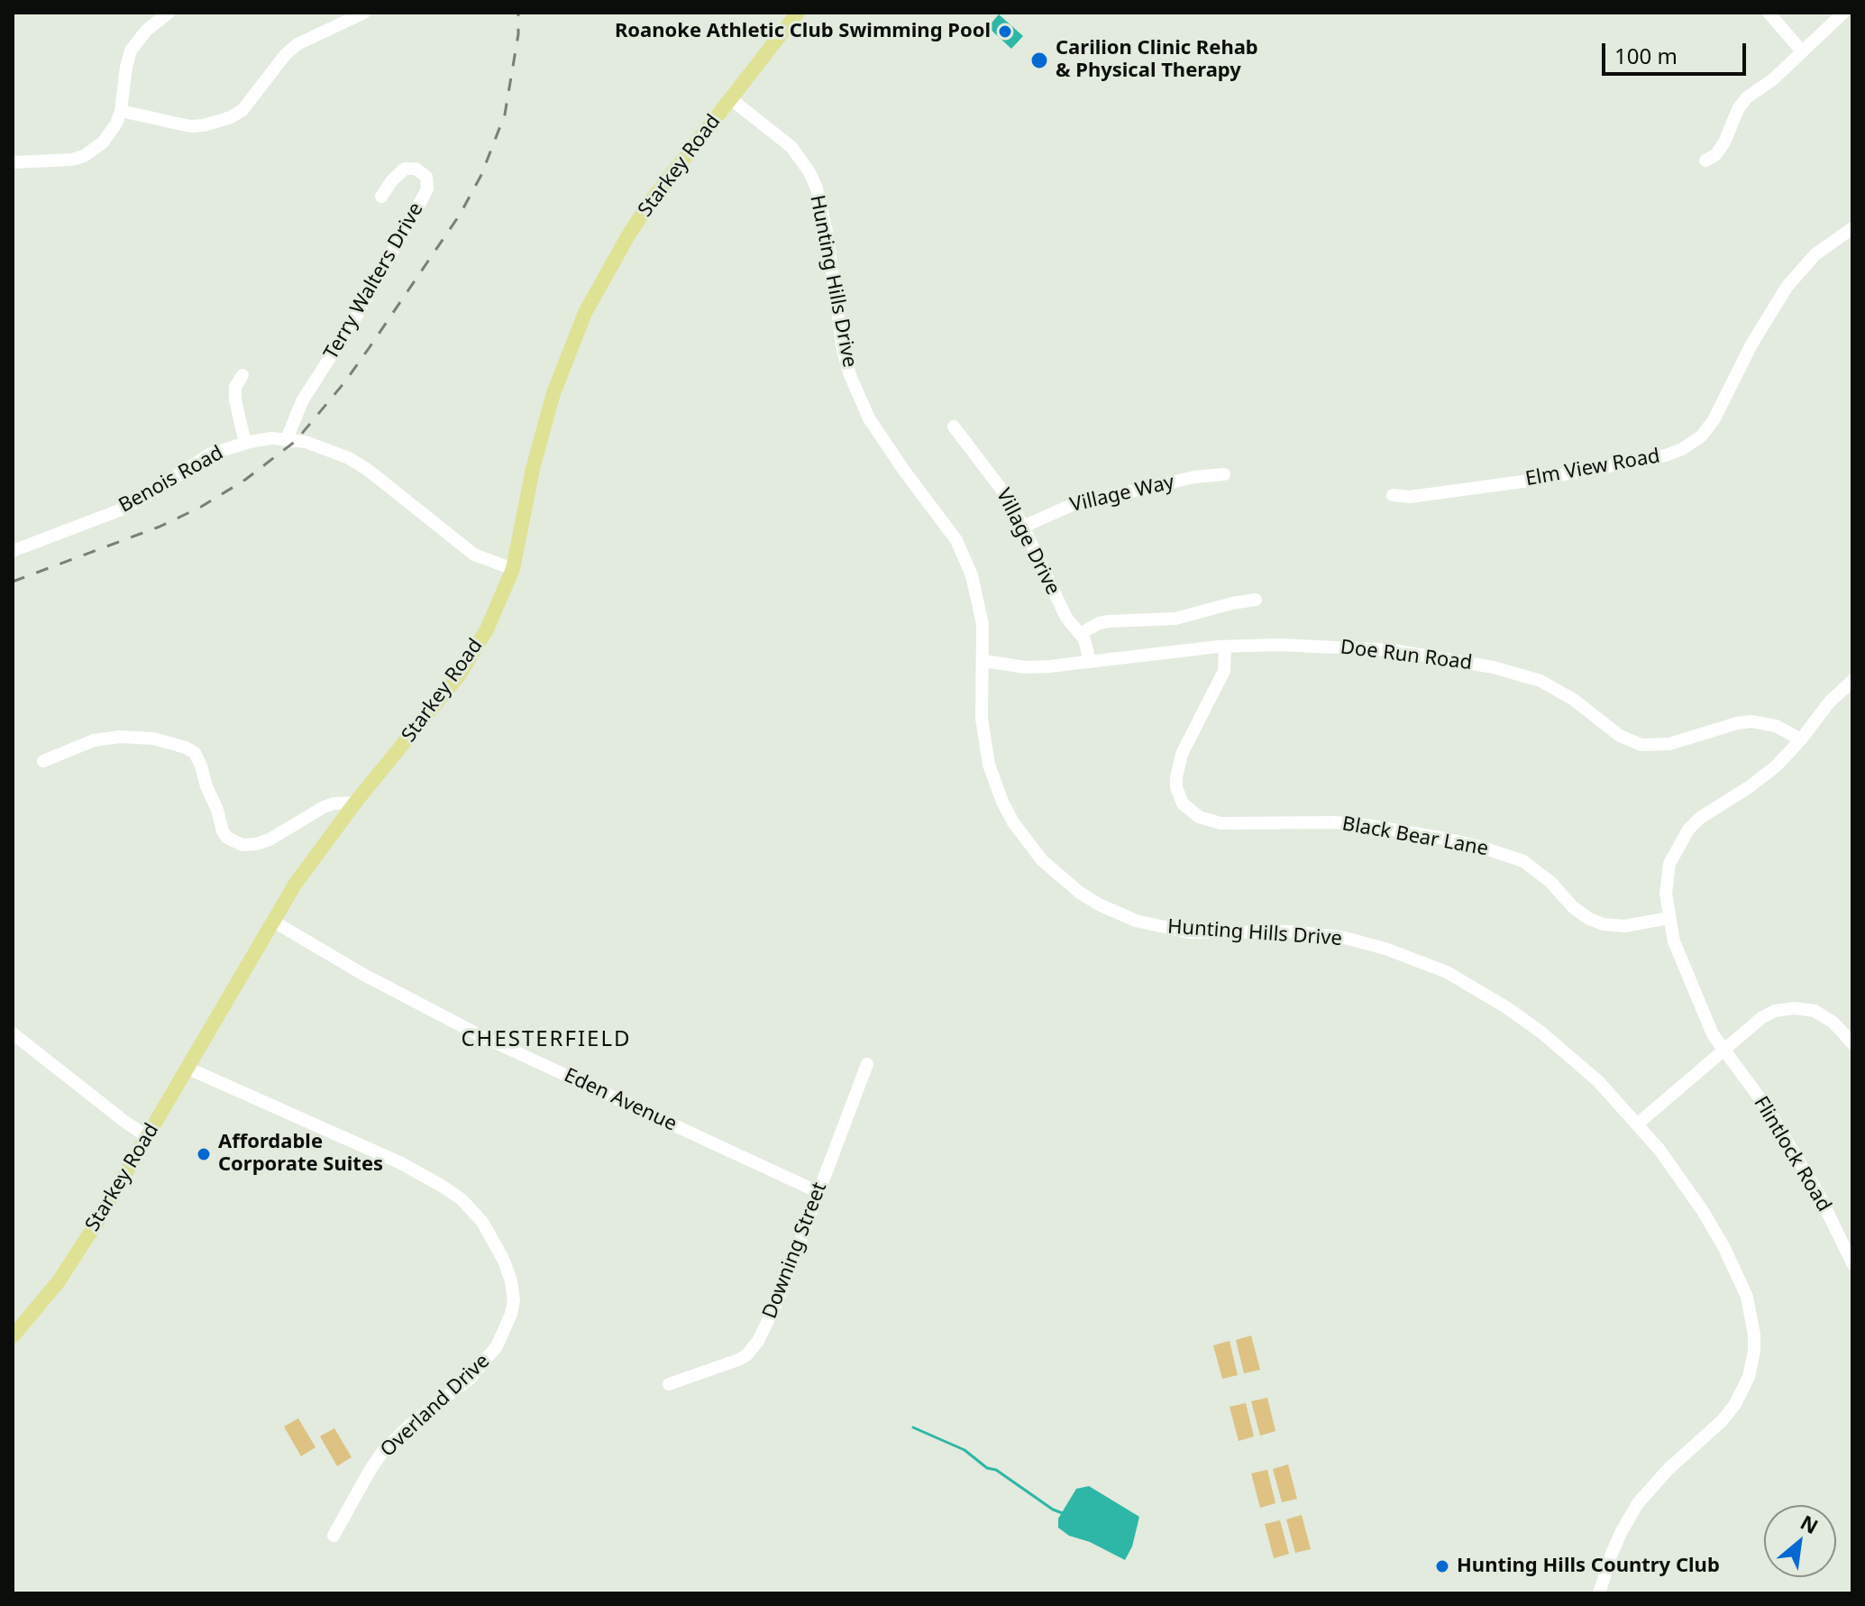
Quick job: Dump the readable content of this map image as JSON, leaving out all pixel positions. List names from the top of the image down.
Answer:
{
  "streets": {
    "main road": ["Starkey Road"],
    "street": [
      "Terry Walters Drive",
      "Hunting Hills Drive",
      "Elm View Road",
      "Benois Road",
      "Village Way",
      "Village Drive",
      "Doe Run Road",
      "Black Bear Lane",
      "Eden Avenue",
      "Flintlock Road",
      "Downing Street",
      "Overland Drive"
    ]
  },
  "crossings": [
    ["Starkey Road", "Hunting Hills Drive"],
    ["Starkey Road", "Benois Road"],
    ["Starkey Road", "Eden Avenue"],
    ["Starkey Road", "Overland Drive"],
    ["Terry Walters Drive", "Benois Road"],
    ["Hunting Hills Drive", "Doe Run Road"],
    ["Village Way", "Village Drive"],
    ["Village Drive", "Doe Run Road"],
    ["Doe Run Road", "Black Bear Lane"],
    ["Doe Run Road", "Flintlock Road"],
    ["Black Bear Lane", "Flintlock Road"],
    ["Eden Avenue", "Downing Street"]
  ],
  "districts": ["CHESTERFIELD"],
  "places": [
    "Roanoke Athletic Club Swimming Pool",
    "Carilion Clinic Rehab & Physical Therapy",
    "Affordable Corporate Suites",
    "Hunting Hills Country Club"
  ],
  "scale_bar": "100 m",
  "north": "top right"
}
